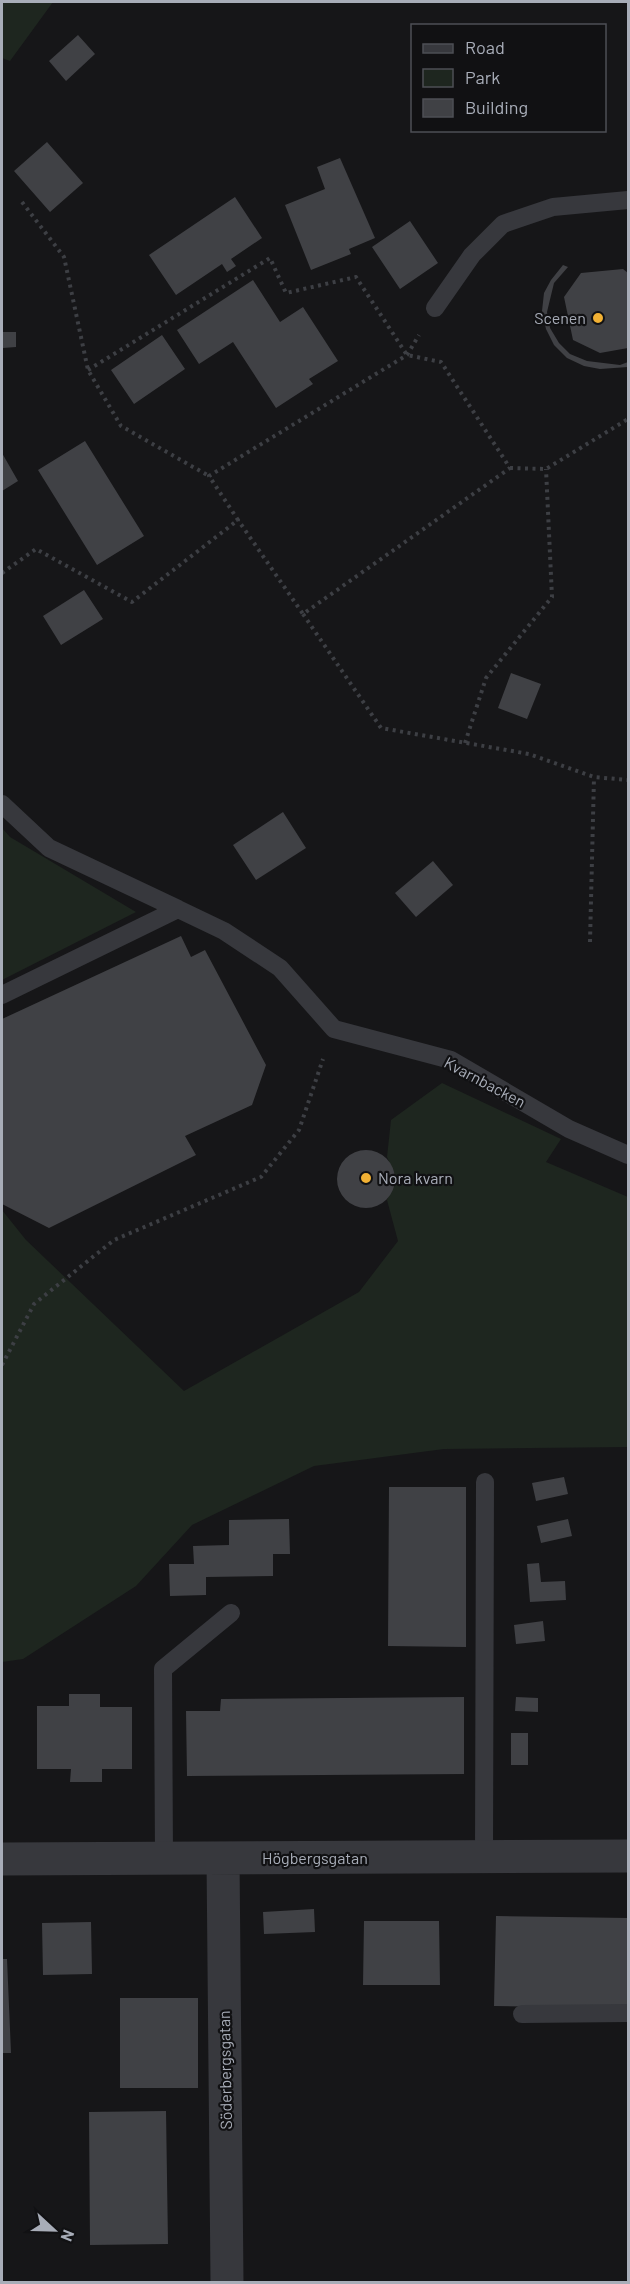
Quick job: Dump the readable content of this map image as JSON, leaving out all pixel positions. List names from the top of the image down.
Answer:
{
  "streets": {
    "street": ["Högbergsgatan", "Söderbergsgatan"],
    "lane": ["Kvarnbacken"]
  },
  "crossings": [
    ["Högbergsgatan", "Söderbergsgatan"]
  ],
  "places": ["Scenen", "Nora kvarn"],
  "legend": ["Road", "Park", "Building"],
  "north": "right"
}
